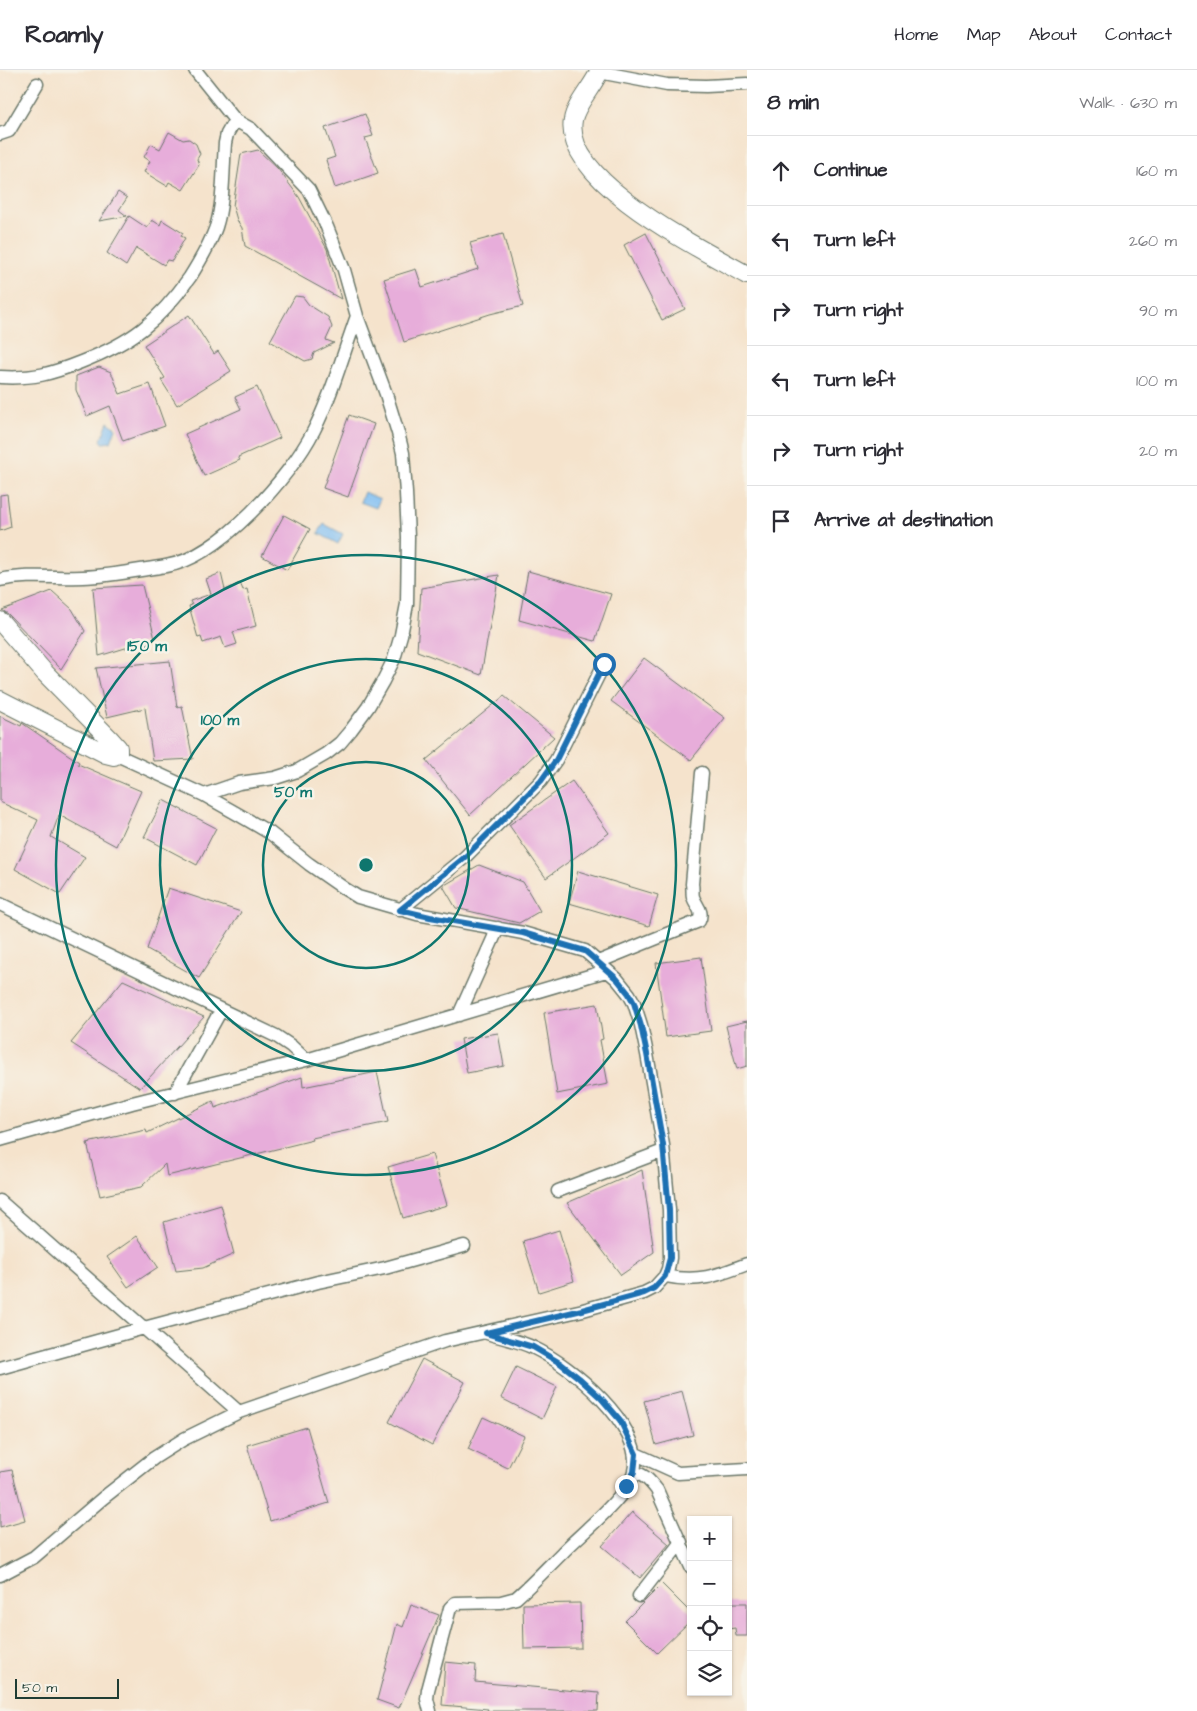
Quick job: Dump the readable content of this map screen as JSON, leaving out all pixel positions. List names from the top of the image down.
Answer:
{
  "scale_bar": "50 m",
  "page": {
    "header": "Roamly",
    "nav": [
      "Home",
      "Map",
      "About",
      "Contact"
    ],
    "heading": ["8 min", "Walk · 630 m"],
    "list": [
      ["Continue", "160 m"],
      ["Turn left", "260 m"],
      ["Turn right", "90 m"],
      ["Turn left", "100 m"],
      ["Turn right", "20 m"],
      "Arrive at destination"
    ],
    "map_buttons": ["+", "−"],
    "scale": "50 m"
  },
  "rings": ["150 m", "100 m", "50 m"]
}
